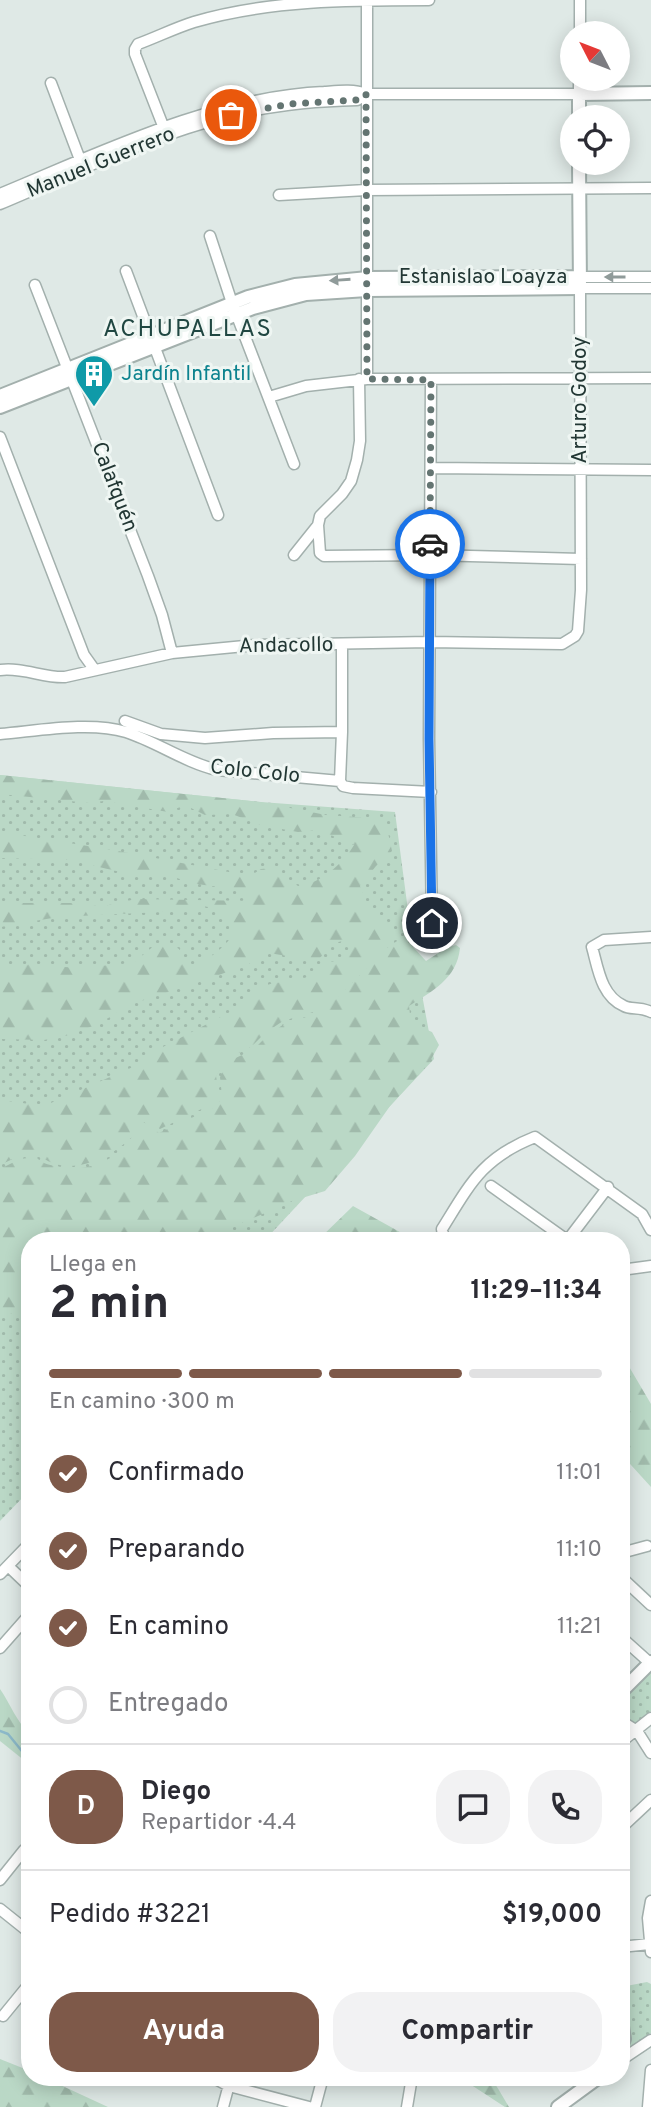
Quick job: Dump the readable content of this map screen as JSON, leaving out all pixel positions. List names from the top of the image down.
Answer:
{
  "streets": {
    "street": [
      "Manuel Guerrero",
      "Estanislao Loayza",
      "Arturo Godoy",
      "Calafquén",
      "Andacollo",
      "Colo Colo"
    ]
  },
  "crossings": [
    ["Estanislao Loayza", "Arturo Godoy"],
    ["Estanislao Loayza", "Calafquén"],
    ["Arturo Godoy", "Andacollo"],
    ["Calafquén", "Andacollo"]
  ],
  "districts": ["ACHUPALLAS"],
  "places": {
    "building": ["Jardín Infantil"]
  },
  "north": "top left",
  "page": {
    "heading": ["2 min", "Llega en", "11:29–11:34"],
    "panel": [
      "Diego",
      "Repartidor · 4.4",
      "Pedido #3221",
      "$19,000"
    ],
    "bar": "En camino · 300 m",
    "list": [
      ["Confirmado", "11:01"],
      ["Preparando", "11:10"],
      ["En camino", "11:21"],
      "Entregado"
    ],
    "round": "D",
    "buttons": ["Ayuda", "Compartir"]
  }
}
